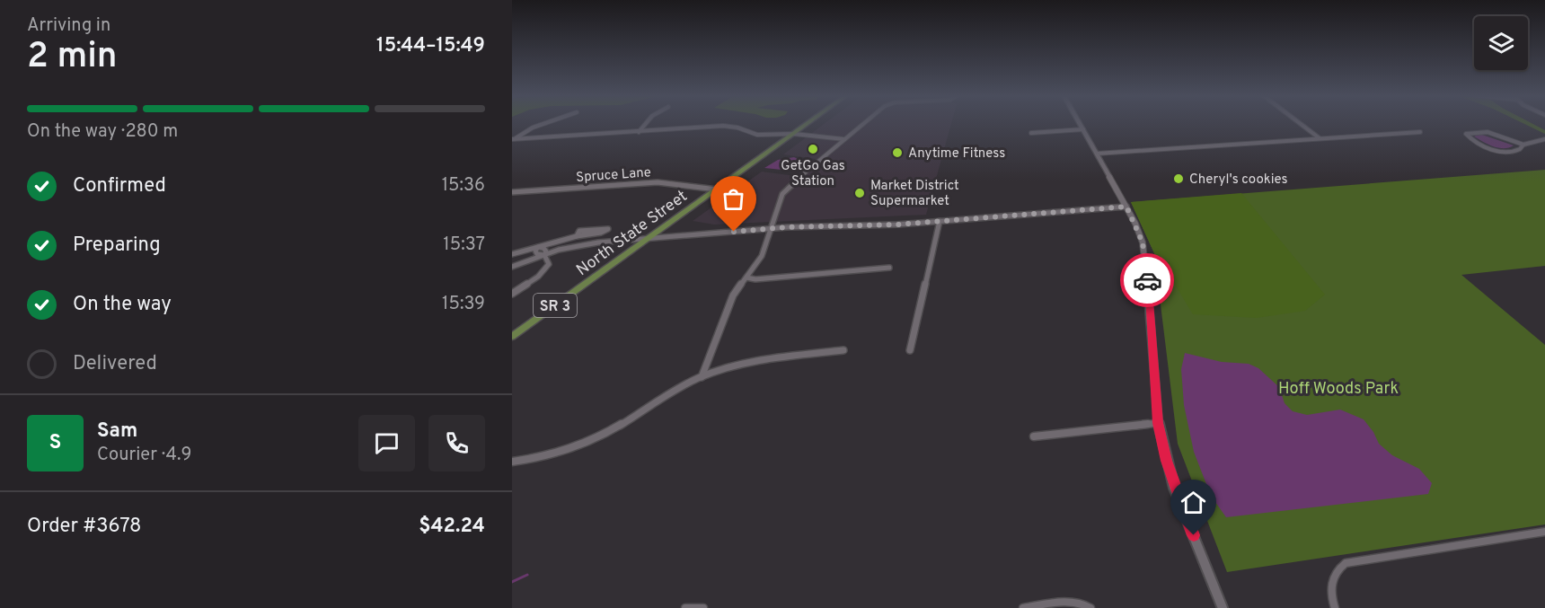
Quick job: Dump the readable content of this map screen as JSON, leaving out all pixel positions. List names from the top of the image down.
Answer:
{
  "streets": {
    "main road": ["North State Street", "SR 3"],
    "street": ["Spruce Lane"]
  },
  "crossings": [
    ["Spruce Lane", "North State Street"]
  ],
  "parks": ["Hoff Woods Park"],
  "places": [
    "GetGo Gas Station",
    "Anytime Fitness",
    "Cheryl's cookies",
    "Market District Supermarket"
  ],
  "page": {
    "heading": ["2 min", "Arriving in", "15:44–15:49"],
    "panel": [
      "Sam",
      "Courier · 4.9",
      "Order #3678",
      "$42.24"
    ],
    "bar": "On the way · 280 m",
    "list": [
      ["Confirmed", "15:36"],
      ["Preparing", "15:37"],
      ["On the way", "15:39"],
      "Delivered"
    ],
    "round": "S"
  }
}
